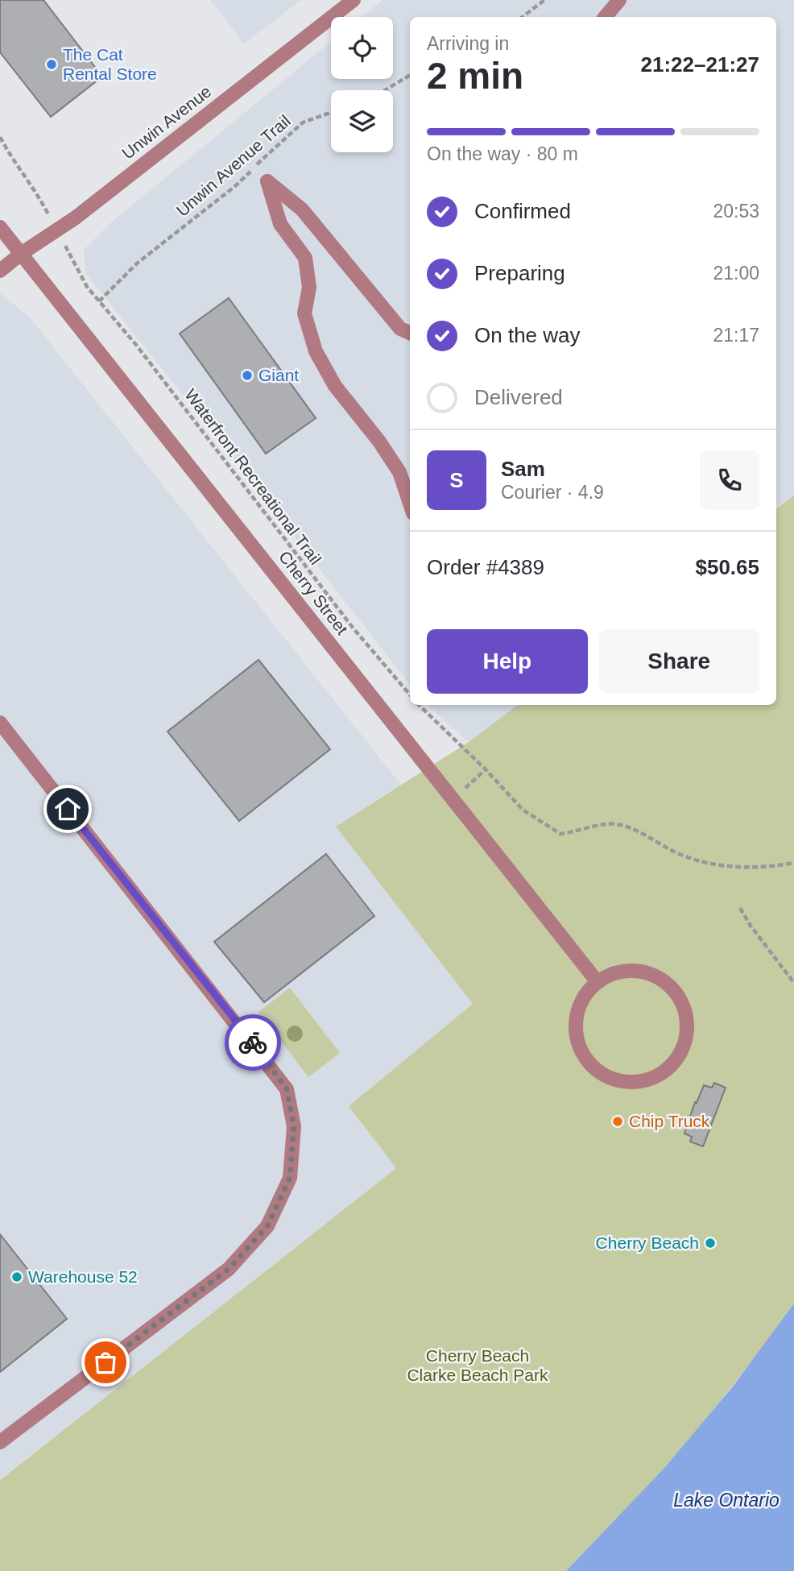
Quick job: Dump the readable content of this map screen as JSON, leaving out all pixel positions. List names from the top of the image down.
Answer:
{
  "streets": {
    "street": ["Unwin Avenue", "Cherry Street"],
    "path": ["Unwin Avenue Trail", "Waterfront Recreational Trail"]
  },
  "crossings": [
    ["Unwin Avenue", "Cherry Street"],
    ["Unwin Avenue Trail", "Waterfront Recreational Trail"]
  ],
  "water": ["Lake Ontario"],
  "parks": ["Cherry Beach Clarke Beach Park"],
  "places": [
    "The Cat Rental Store",
    "Giant",
    "Chip Truck",
    "Cherry Beach",
    "Warehouse 52"
  ],
  "page": {
    "heading": ["2 min", "Arriving in", "21:22–21:27"],
    "panel": [
      "Sam",
      "Courier · 4.9",
      "Order #4389",
      "$50.65"
    ],
    "bar": "On the way · 80 m",
    "list": [
      ["Confirmed", "20:53"],
      ["Preparing", "21:00"],
      ["On the way", "21:17"],
      "Delivered"
    ],
    "round": "S",
    "buttons": ["Help", "Share"]
  }
}
